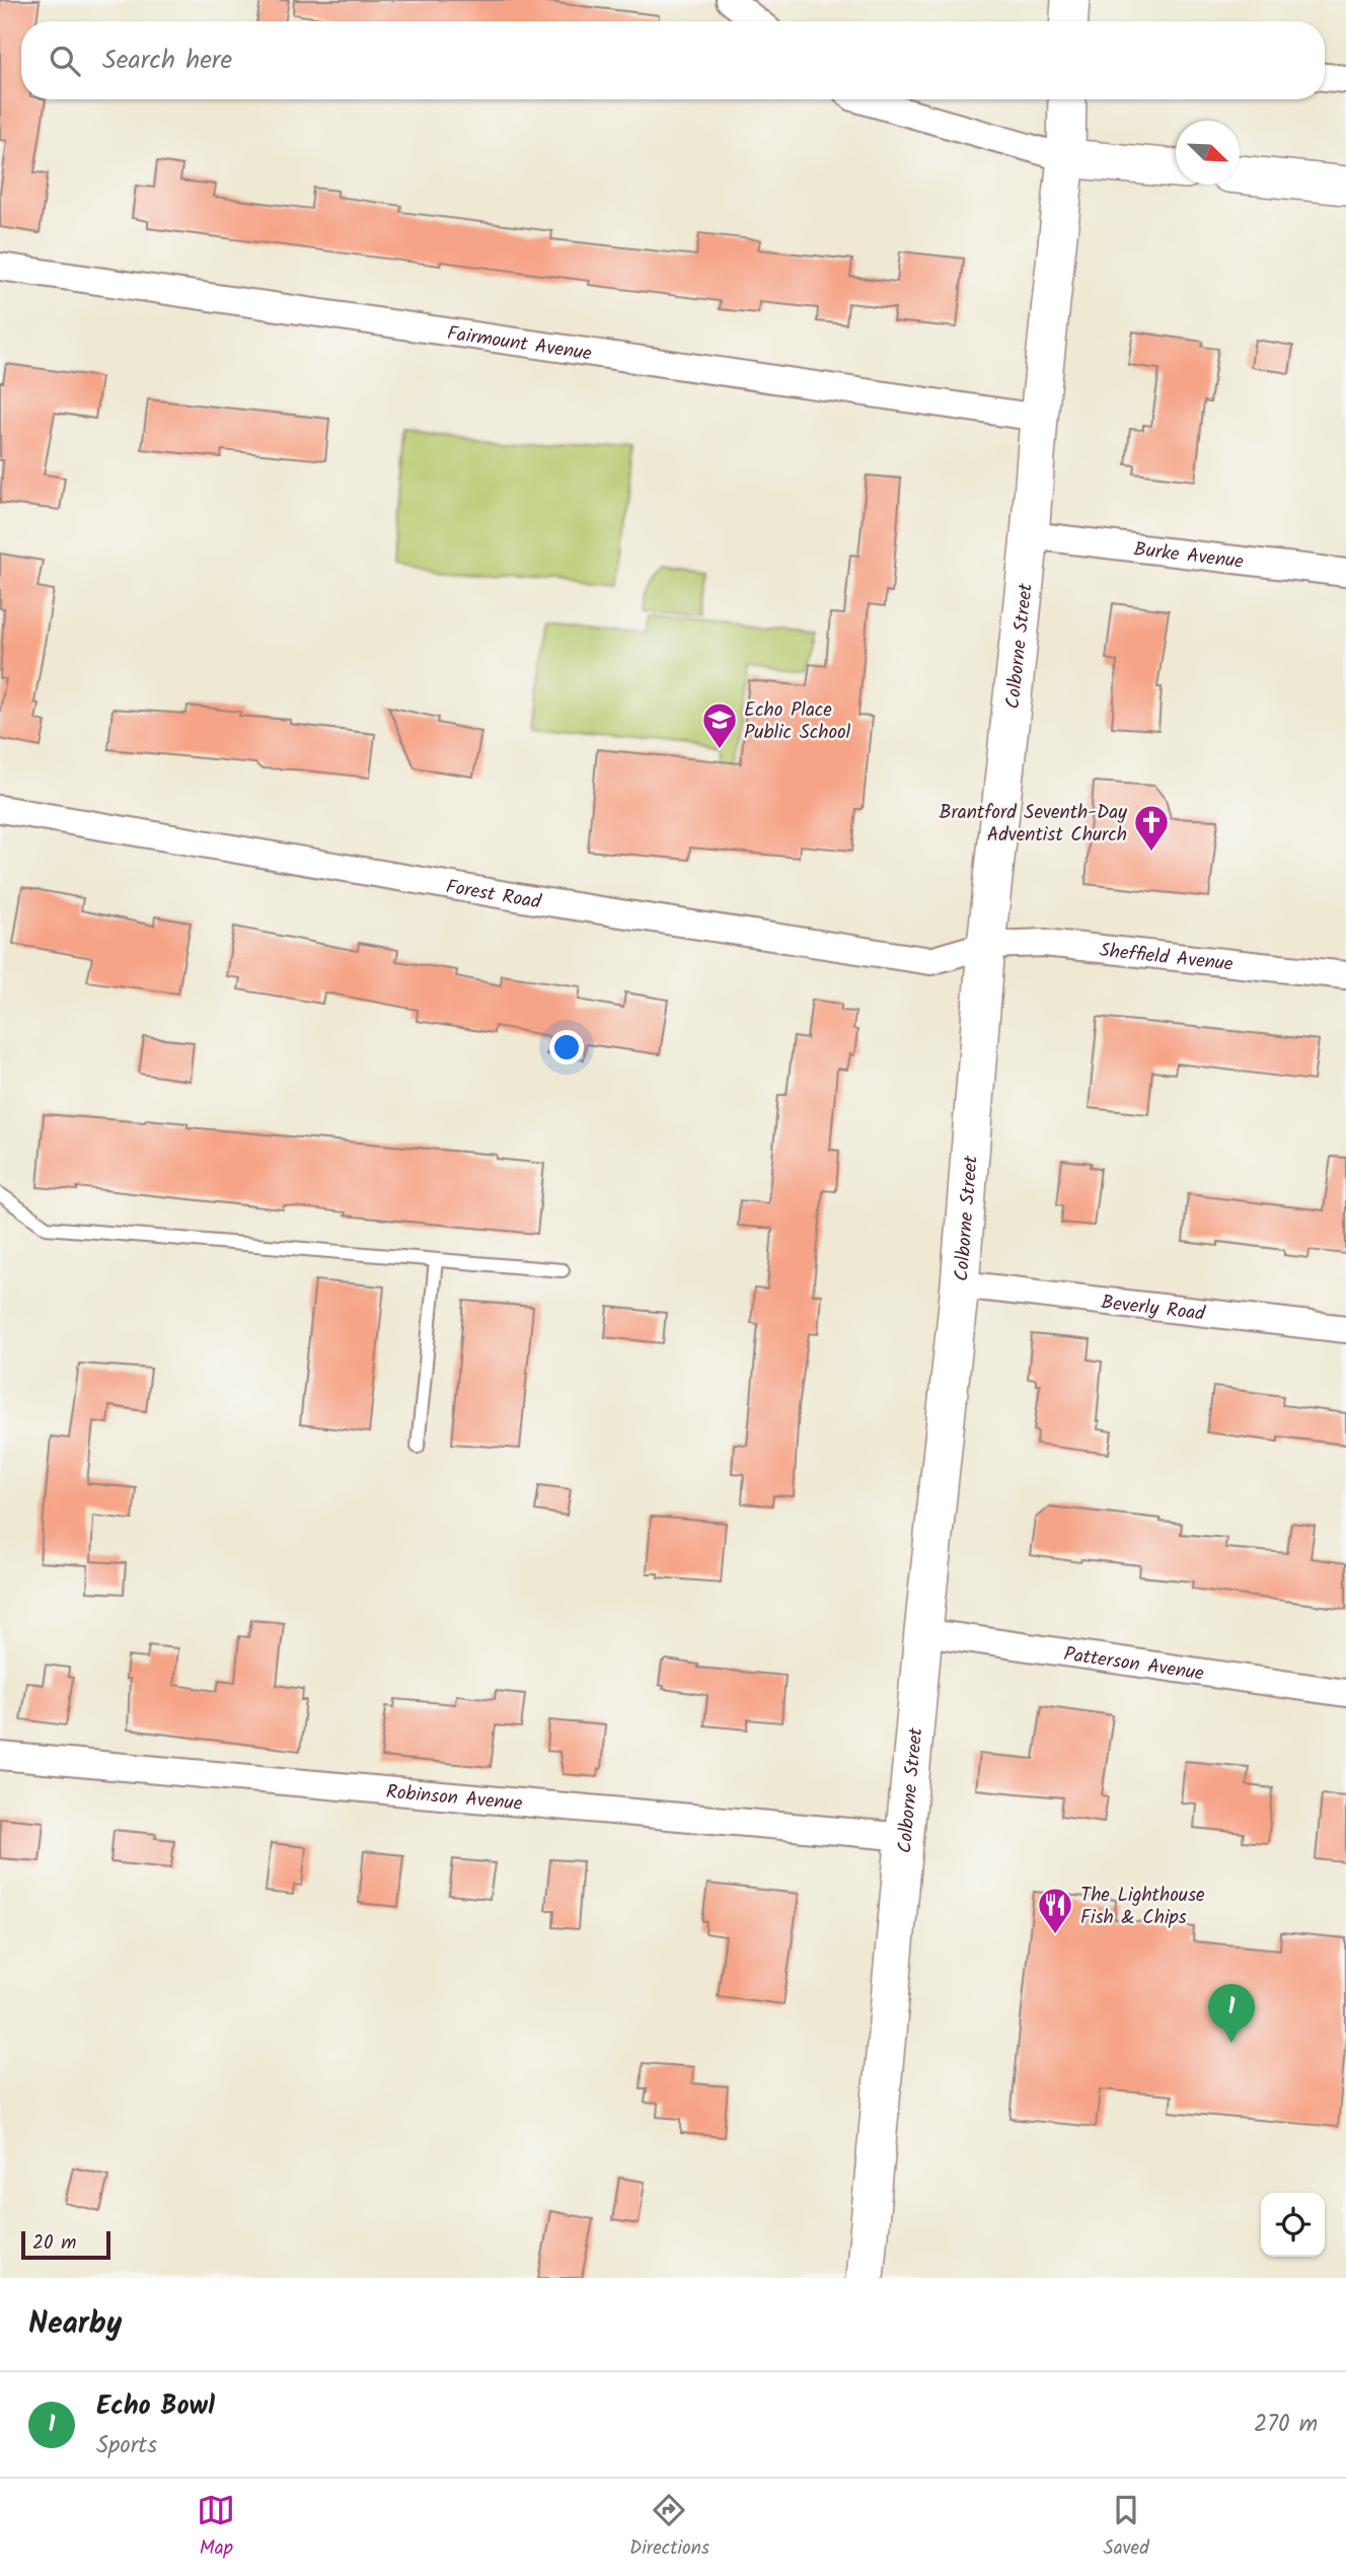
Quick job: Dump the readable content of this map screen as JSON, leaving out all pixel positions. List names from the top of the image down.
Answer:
{
  "streets": {
    "main road": ["Colborne Street"],
    "street": [
      "Fairmount Avenue",
      "Burke Avenue",
      "Forest Road",
      "Sheffield Avenue",
      "Beverly Road",
      "Patterson Avenue",
      "Robinson Avenue"
    ]
  },
  "crossings": [
    ["Fairmount Avenue", "Colborne Street"],
    ["Burke Avenue", "Colborne Street"],
    ["Colborne Street", "Forest Road"],
    ["Colborne Street", "Sheffield Avenue"],
    ["Colborne Street", "Beverly Road"],
    ["Colborne Street", "Patterson Avenue"],
    ["Colborne Street", "Robinson Avenue"],
    ["Forest Road", "Sheffield Avenue"]
  ],
  "places": {
    "school or university": ["Echo Place Public School"],
    "church": ["Brantford Seventh-Day Adventist Church"],
    "restaurant": ["The Lighthouse Fish & Chips"]
  },
  "scale_bar": "20 m",
  "north": "bottom right",
  "page": {
    "search": "Search here",
    "pins": "1",
    "scale": "20 m",
    "heading": "Nearby",
    "list": [
      {
        "mark": "1",
        "name": "Echo Bowl",
        "note": "Sports",
        "value": "270 m"
      }
    ],
    "nav": ["Map", "Directions", "Saved"]
  }
}
